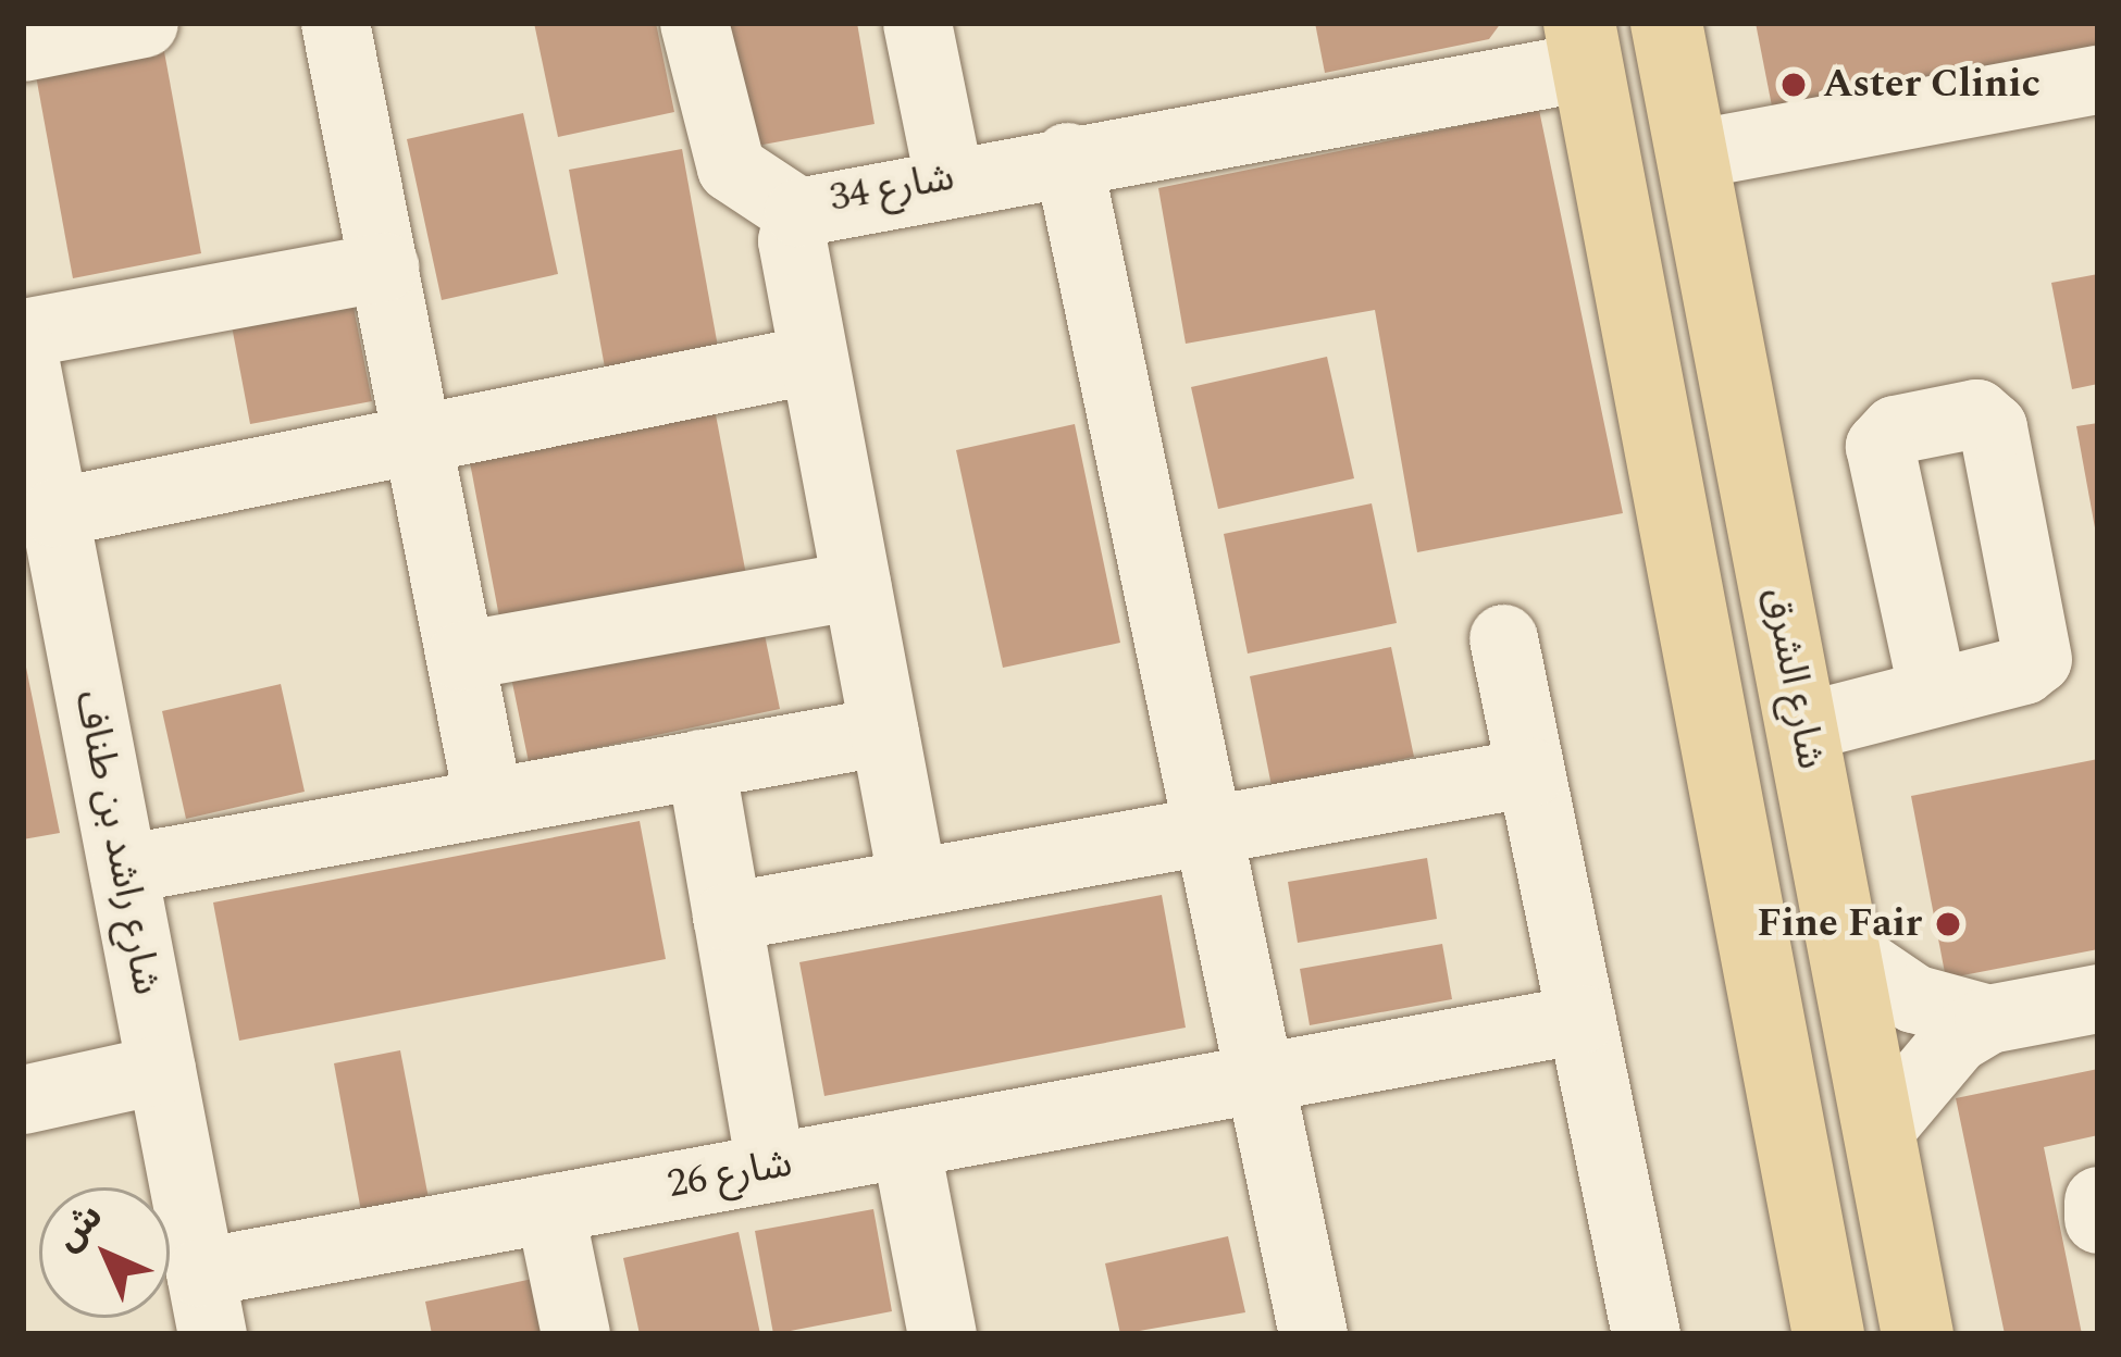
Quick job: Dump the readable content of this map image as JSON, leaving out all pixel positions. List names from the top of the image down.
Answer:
{
  "streets": {
    "main road": ["شارع الشرق"],
    "street": ["شارع 34", "شارع راشد بن طناف", "شارع 26"]
  },
  "crossings": [
    ["شارع راشد بن طناف", "شارع 26"]
  ],
  "places": ["Aster Clinic", "Fine Fair"],
  "north": "top left"
}
